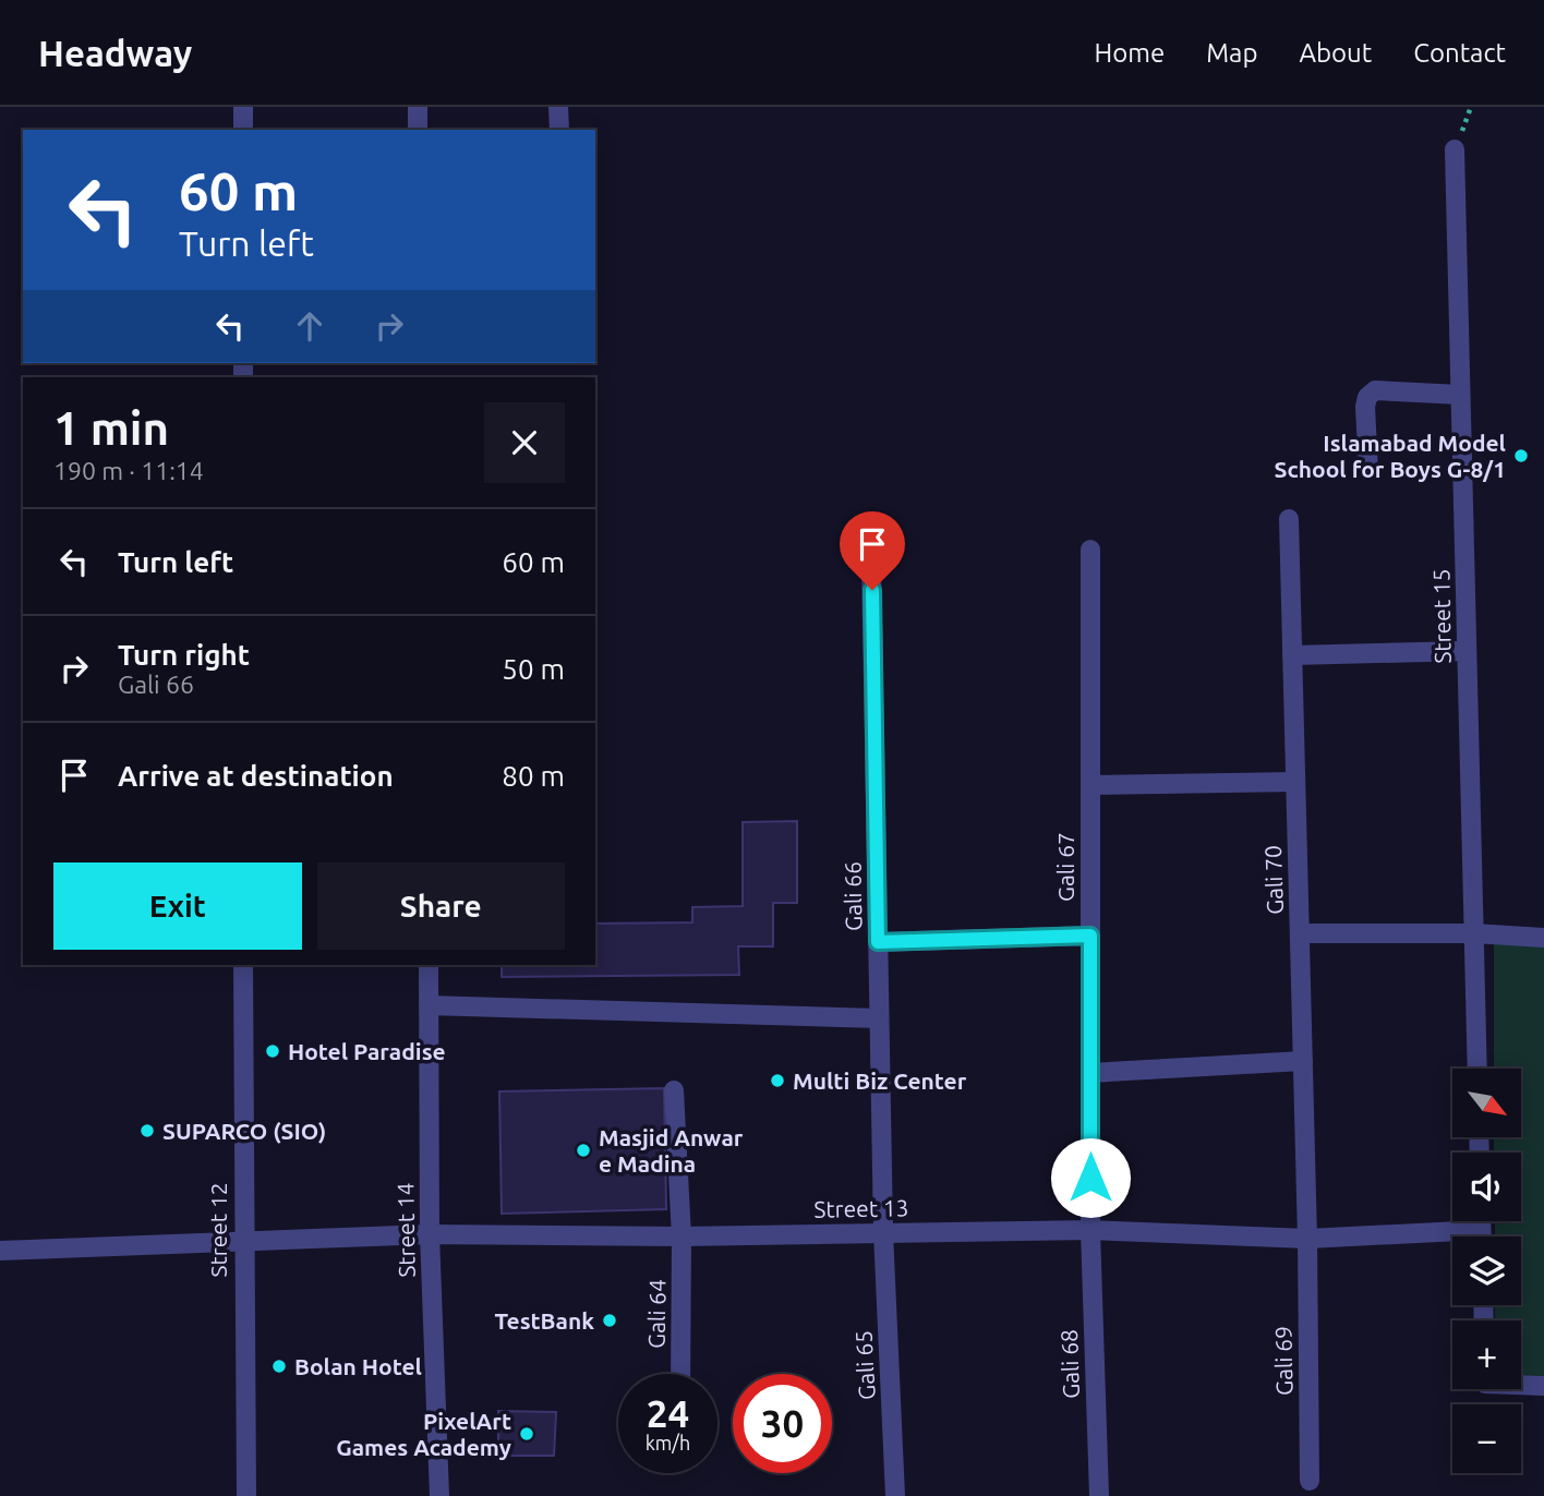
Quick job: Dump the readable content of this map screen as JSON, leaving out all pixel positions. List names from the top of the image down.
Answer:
{
  "streets": {
    "street": [
      "Street 15",
      "Gali 67",
      "Gali 70",
      "Gali 66",
      "Street 13",
      "Street 12",
      "Street 14",
      "Gali 64",
      "Gali 69",
      "Gali 68",
      "Gali 65"
    ]
  },
  "crossings": [
    ["Gali 67", "Street 13"],
    ["Gali 67", "Gali 68"],
    ["Gali 70", "Street 13"],
    ["Gali 70", "Gali 69"],
    ["Gali 66", "Street 13"],
    ["Gali 66", "Gali 65"],
    ["Street 13", "Street 12"],
    ["Street 13", "Street 14"],
    ["Street 13", "Gali 64"],
    ["Street 13", "Gali 69"],
    ["Street 13", "Gali 68"],
    ["Street 13", "Gali 65"]
  ],
  "places": [
    "Islamabad Model School for Boys G-8/1",
    "Hotel Paradise",
    "Multi Biz Center",
    "SUPARCO (SIO)",
    "Masjid Anwar e Madina",
    "TestBank",
    "Bolan Hotel",
    "PixelArt Games Academy"
  ],
  "north": "bottom right",
  "page": {
    "header": "Headway",
    "nav": [
      "Home",
      "Map",
      "About",
      "Contact"
    ],
    "turn": ["60 m", "Turn left"],
    "heading": ["1 min", "190 m · 11:14"],
    "list": [
      {
        "name": "Turn left",
        "value": "60 m"
      },
      {
        "name": "Turn right",
        "note": "Gali 66",
        "value": "50 m"
      },
      {
        "name": "Arrive at destination",
        "value": "80 m"
      }
    ],
    "buttons": ["Exit", "Share"],
    "map_buttons": ["+", "−"],
    "speed": "24 km/h",
    "limit": "30"
  }
}
